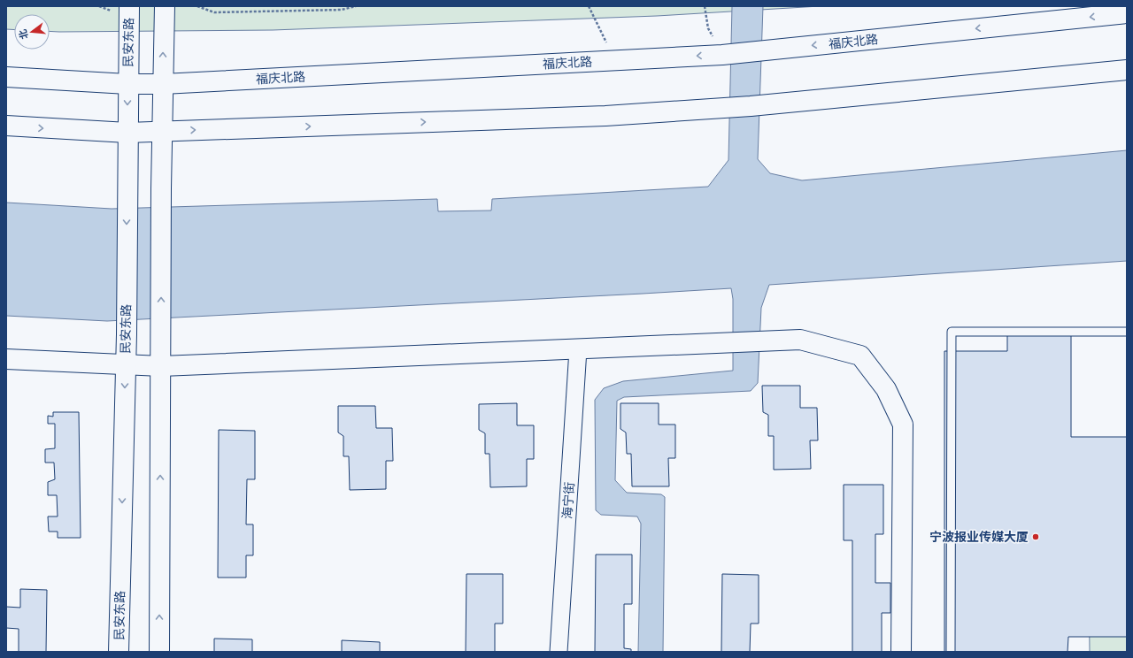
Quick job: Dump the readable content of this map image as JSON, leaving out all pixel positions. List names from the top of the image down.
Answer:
{
  "streets": {
    "main road": ["福庆北路", "民安东路"],
    "street": ["海宁街"]
  },
  "crossings": [
    ["福庆北路", "民安东路"]
  ],
  "places": ["宁波报业传媒大厦"],
  "north": "left"
}
